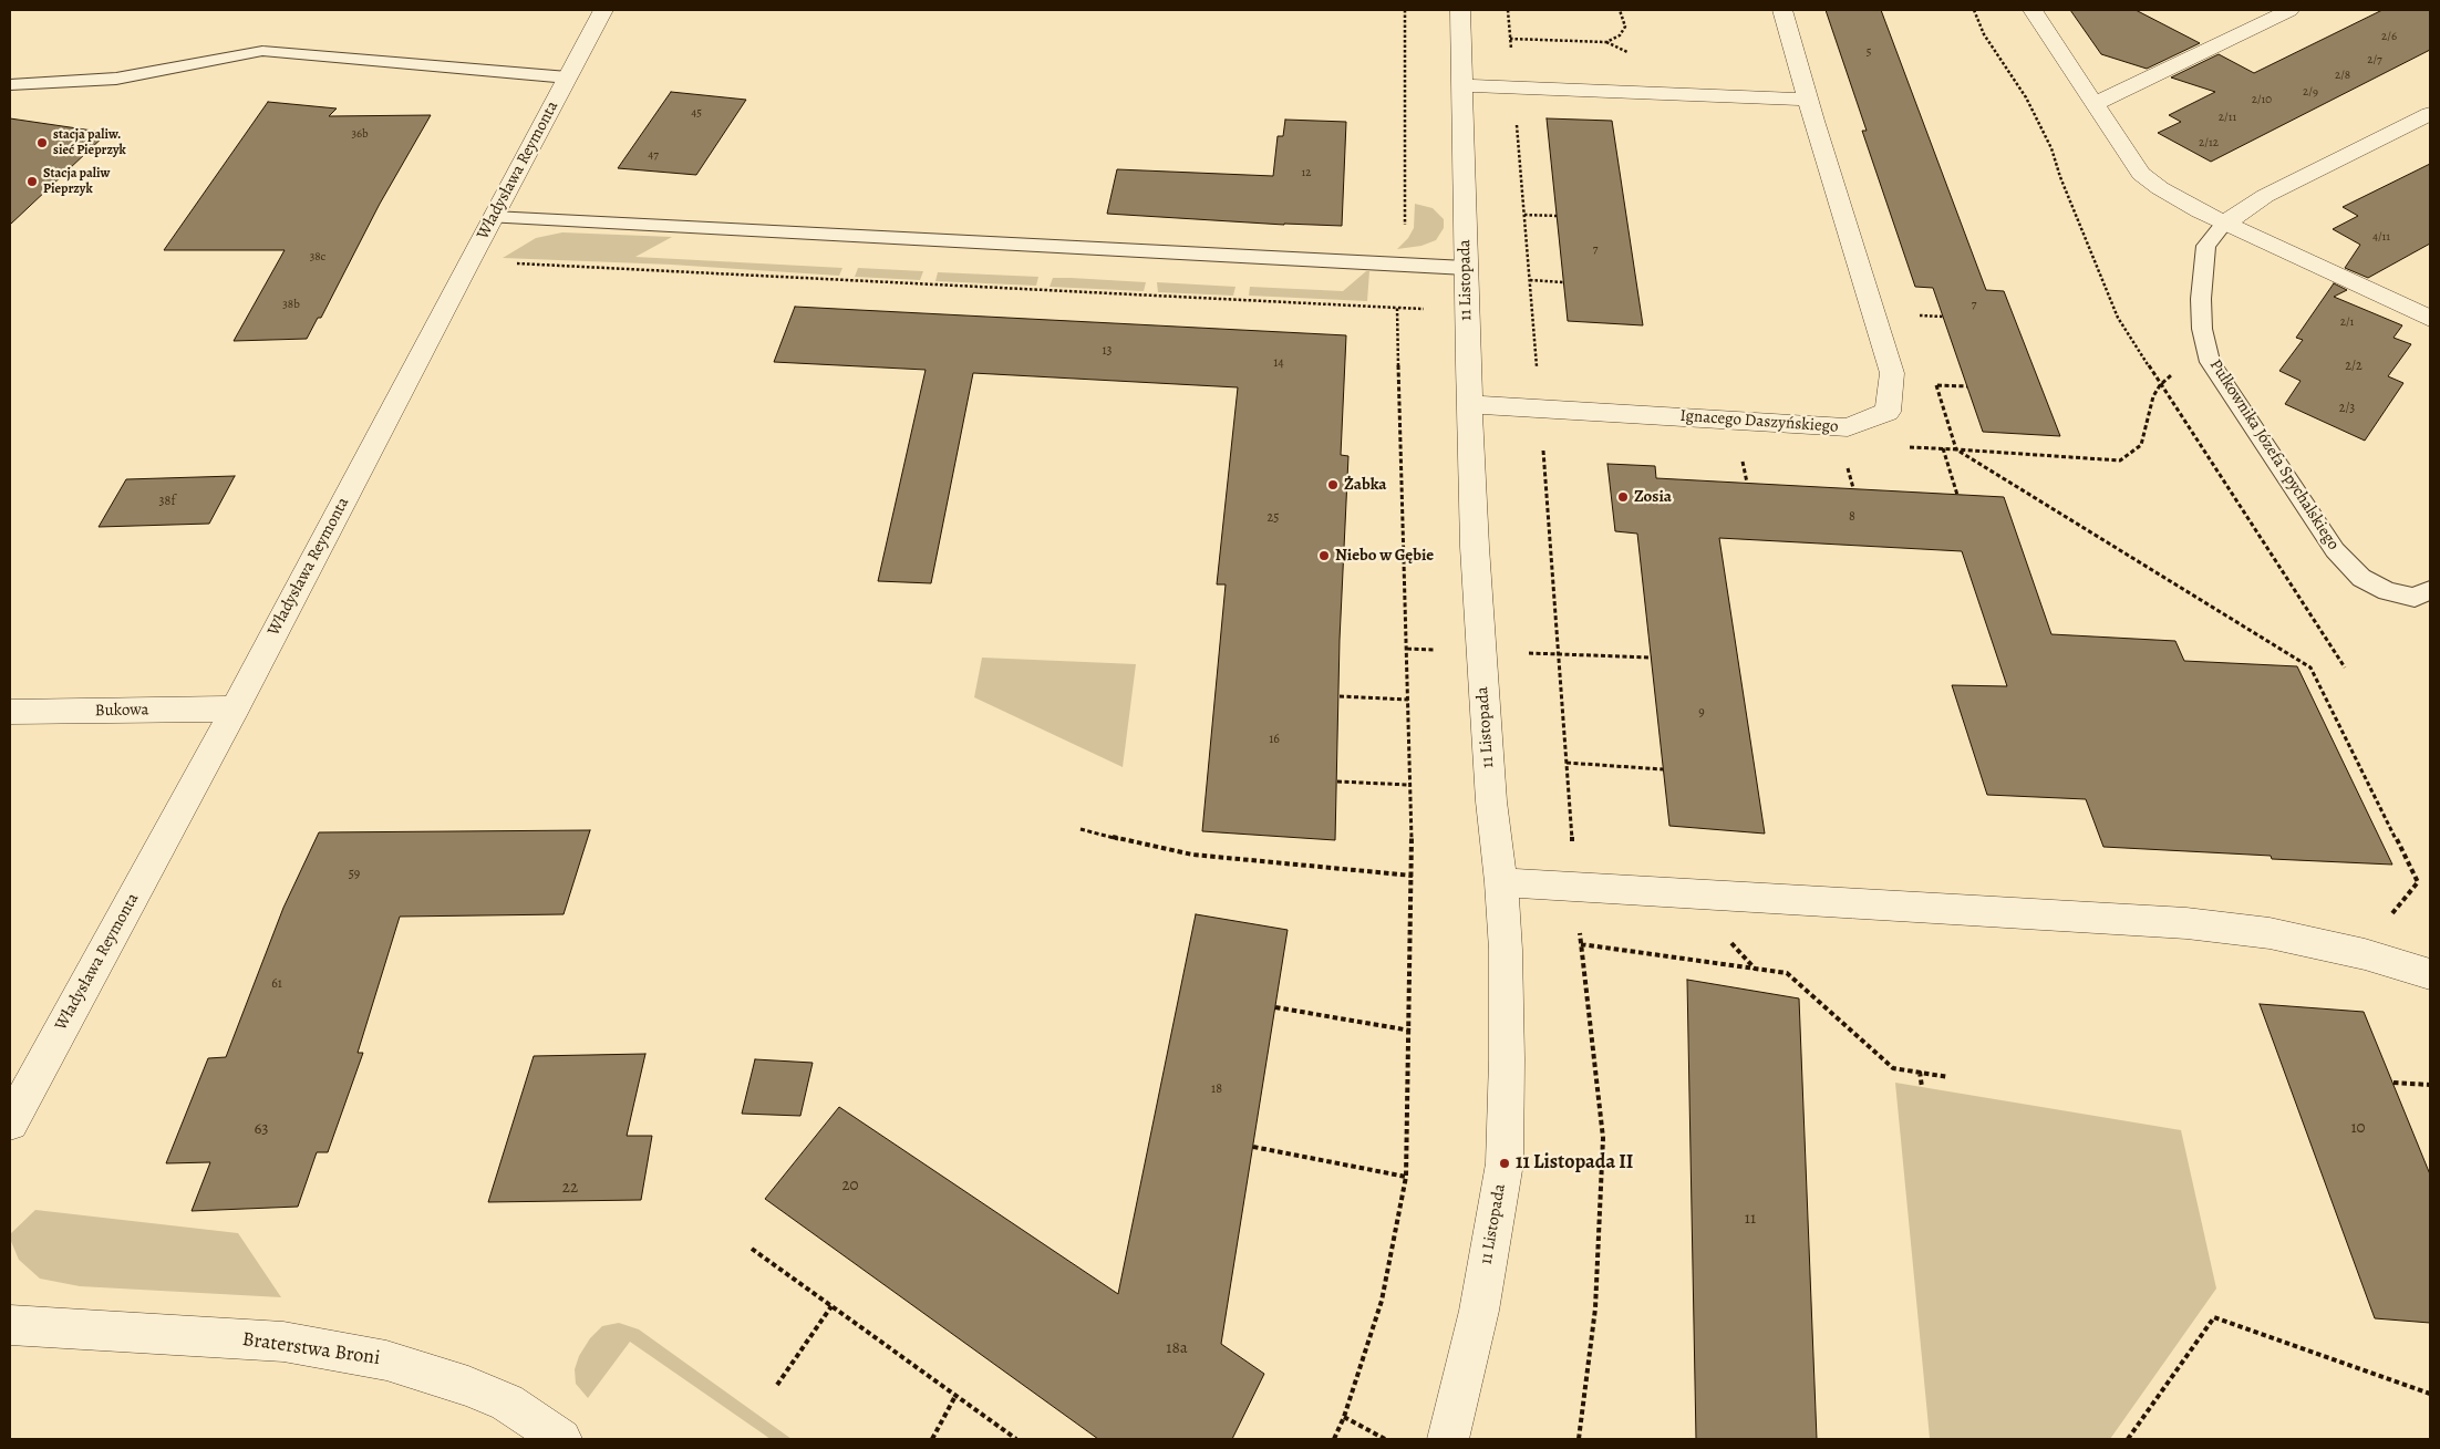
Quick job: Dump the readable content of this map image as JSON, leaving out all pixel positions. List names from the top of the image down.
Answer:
{
  "streets": {
    "street": [
      "Władysława Reymonta",
      "11 Listopada",
      "Ignacego Daszyńskiego",
      "Pułkownika Józefa Spychalskiego",
      "Bukowa",
      "Braterstwa Broni"
    ]
  },
  "crossings": [
    ["Władysława Reymonta", "Bukowa"],
    ["11 Listopada", "Ignacego Daszyńskiego"]
  ],
  "places": [
    "stacja paliw. sieć Pieprzyk",
    "Stacja paliw Pieprzyk",
    "Żabka",
    "Zosia",
    "Niebo w Gębie",
    "11 Listopada II"
  ],
  "house_numbers": [
    "2/6",
    "5",
    "2/7",
    "2/8",
    "2/9",
    "2/10",
    "45",
    "2/11",
    "36b",
    "2/12",
    "47",
    "12",
    "4/11",
    "7",
    "38c",
    "38b",
    "7",
    "2/1",
    "13",
    "14",
    "2/2",
    "2/3",
    "38f",
    "8",
    "25",
    "9",
    "16",
    "59",
    "61",
    "18",
    "10",
    "63",
    "20",
    "22",
    "11",
    "18a"
  ]
}
